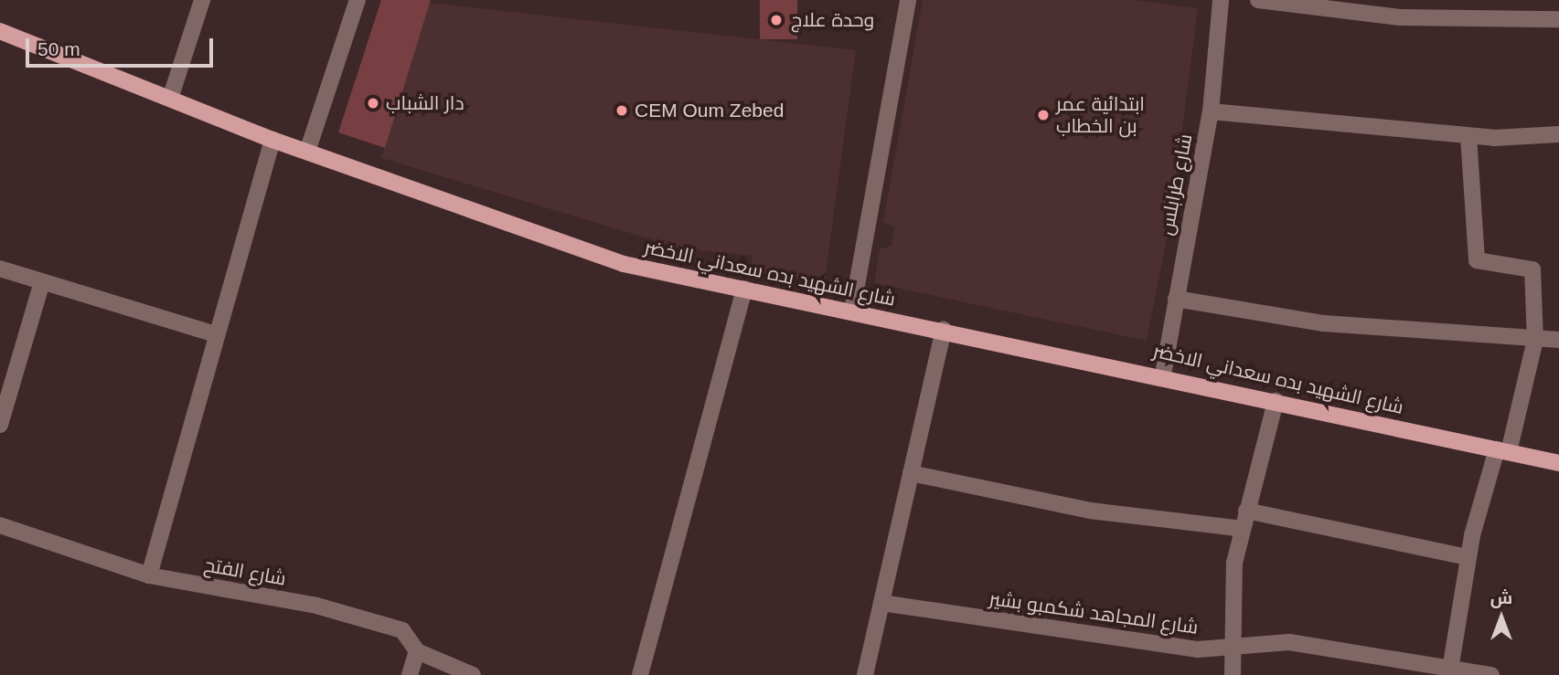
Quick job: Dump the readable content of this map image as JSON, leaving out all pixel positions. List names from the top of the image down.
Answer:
{
  "streets": {
    "main road": ["شارع الشهيد بده سعداني الاخضر"],
    "street": ["شارع طرابلس", "شارع الفتح", "شارع المجاهد شكمبو بشير"]
  },
  "crossings": [
    ["شارع طرابلس", "شارع الشهيد بده سعداني الاخضر"]
  ],
  "places": [
    "وحدة علاج",
    "دار الشباب",
    "CEM Oum Zebed",
    "ابتدائية عمر بن الخطاب"
  ],
  "scale_bar": "50 m",
  "north": "top"
}
